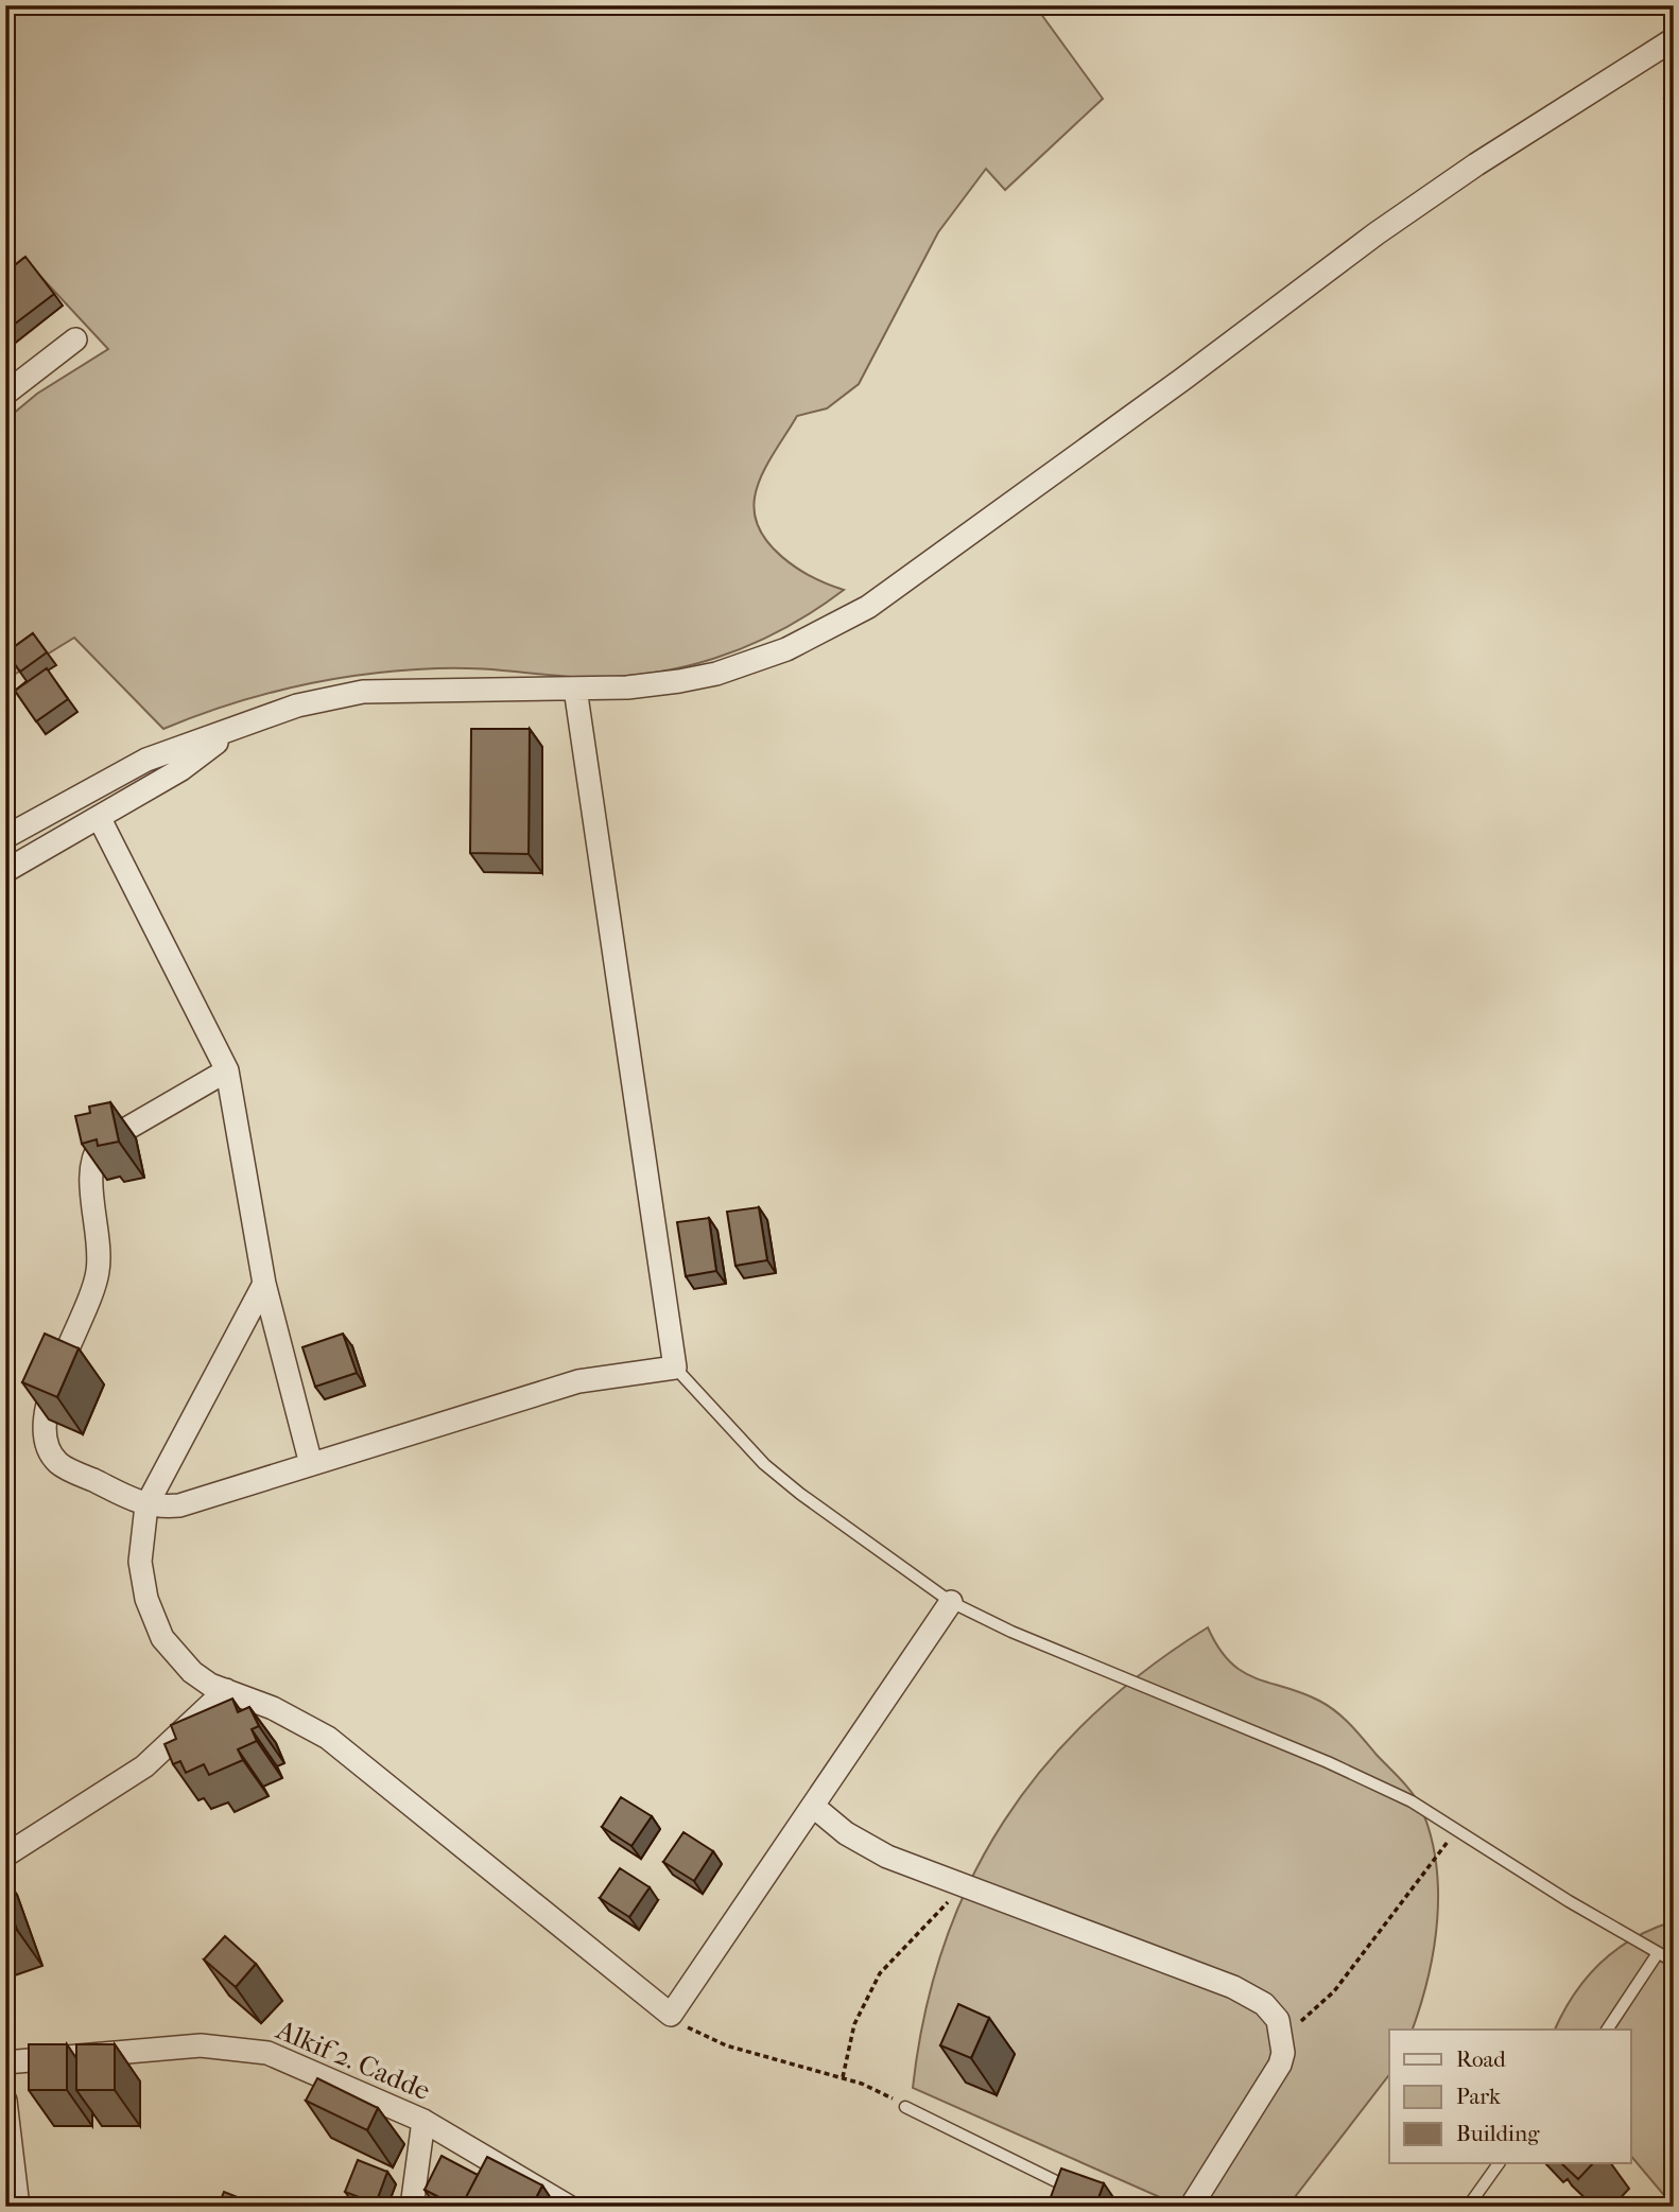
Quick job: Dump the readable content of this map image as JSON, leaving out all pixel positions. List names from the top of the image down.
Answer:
{
  "streets": {
    "street": ["Alkif 2. Cadde"]
  },
  "legend": ["Road", "Park", "Building"]
}
